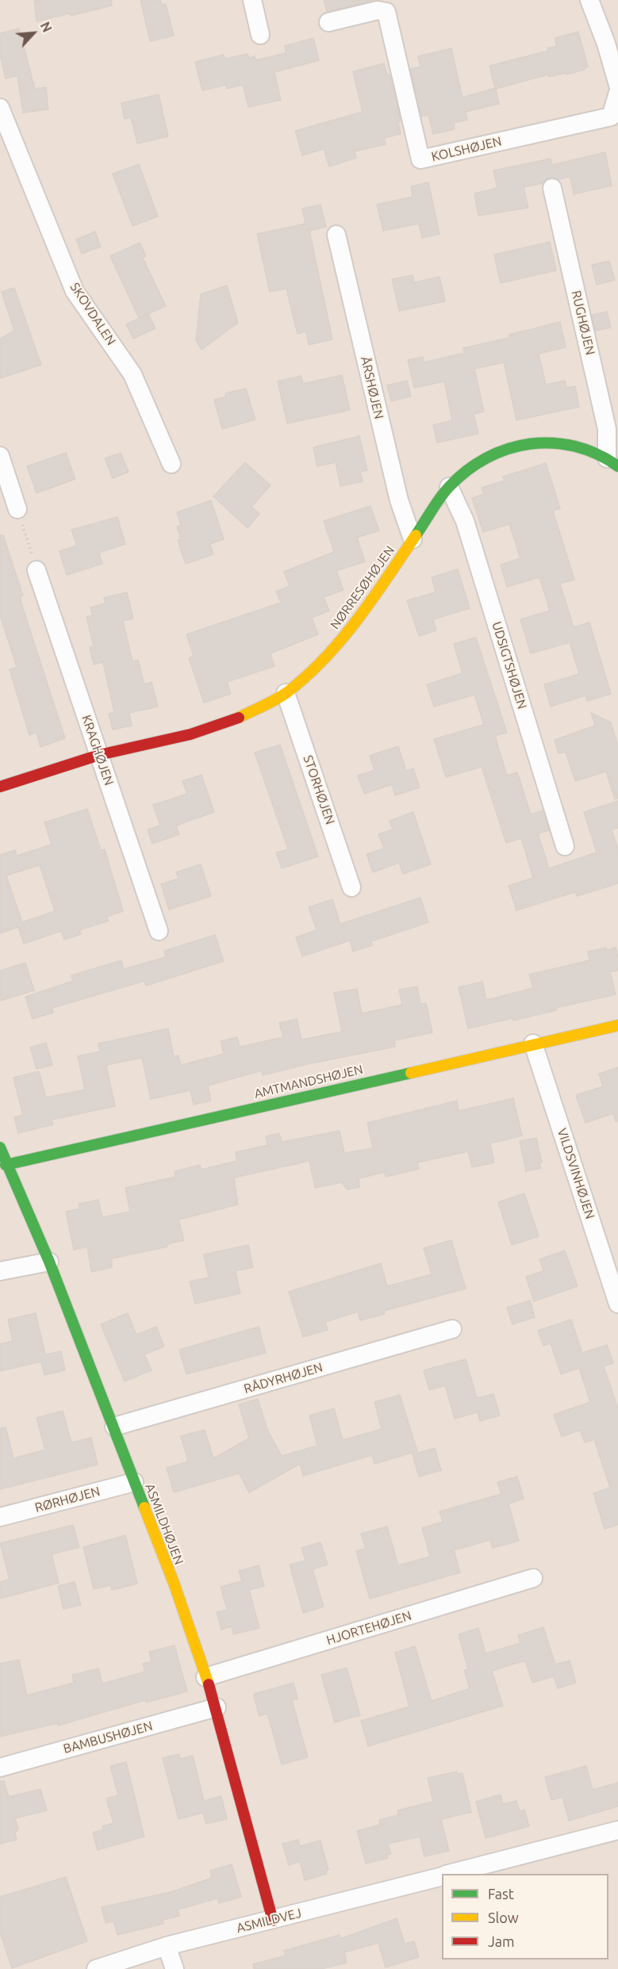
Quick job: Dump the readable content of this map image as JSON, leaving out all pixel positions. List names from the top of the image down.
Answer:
{
  "streets": {
    "street": [
      "KOLSHØJEN",
      "SKOVDALEN",
      "RUGHØJEN",
      "ÅRSHØJEN",
      "NØRRESØHØJEN",
      "UDSIGTSHØJEN",
      "KRAGHØJEN",
      "STORHØJEN",
      "AMTMANDSHØJEN",
      "VILDSVINHØJEN",
      "RÅDYRHØJEN",
      "RØRHØJEN",
      "ASMILDHØJEN",
      "HJORTEHØJEN",
      "BAMBUSHØJEN",
      "ASMILDVEJ"
    ]
  },
  "crossings": [
    ["RUGHØJEN", "NØRRESØHØJEN"],
    ["ÅRSHØJEN", "NØRRESØHØJEN"],
    ["NØRRESØHØJEN", "UDSIGTSHØJEN"],
    ["NØRRESØHØJEN", "KRAGHØJEN"],
    ["NØRRESØHØJEN", "STORHØJEN"],
    ["AMTMANDSHØJEN", "VILDSVINHØJEN"],
    ["AMTMANDSHØJEN", "ASMILDHØJEN"],
    ["RÅDYRHØJEN", "ASMILDHØJEN"],
    ["RØRHØJEN", "ASMILDHØJEN"],
    ["ASMILDHØJEN", "HJORTEHØJEN"],
    ["ASMILDHØJEN", "BAMBUSHØJEN"],
    ["ASMILDHØJEN", "ASMILDVEJ"]
  ],
  "legend": ["Fast", "Slow", "Jam"],
  "north": "top right"
}
